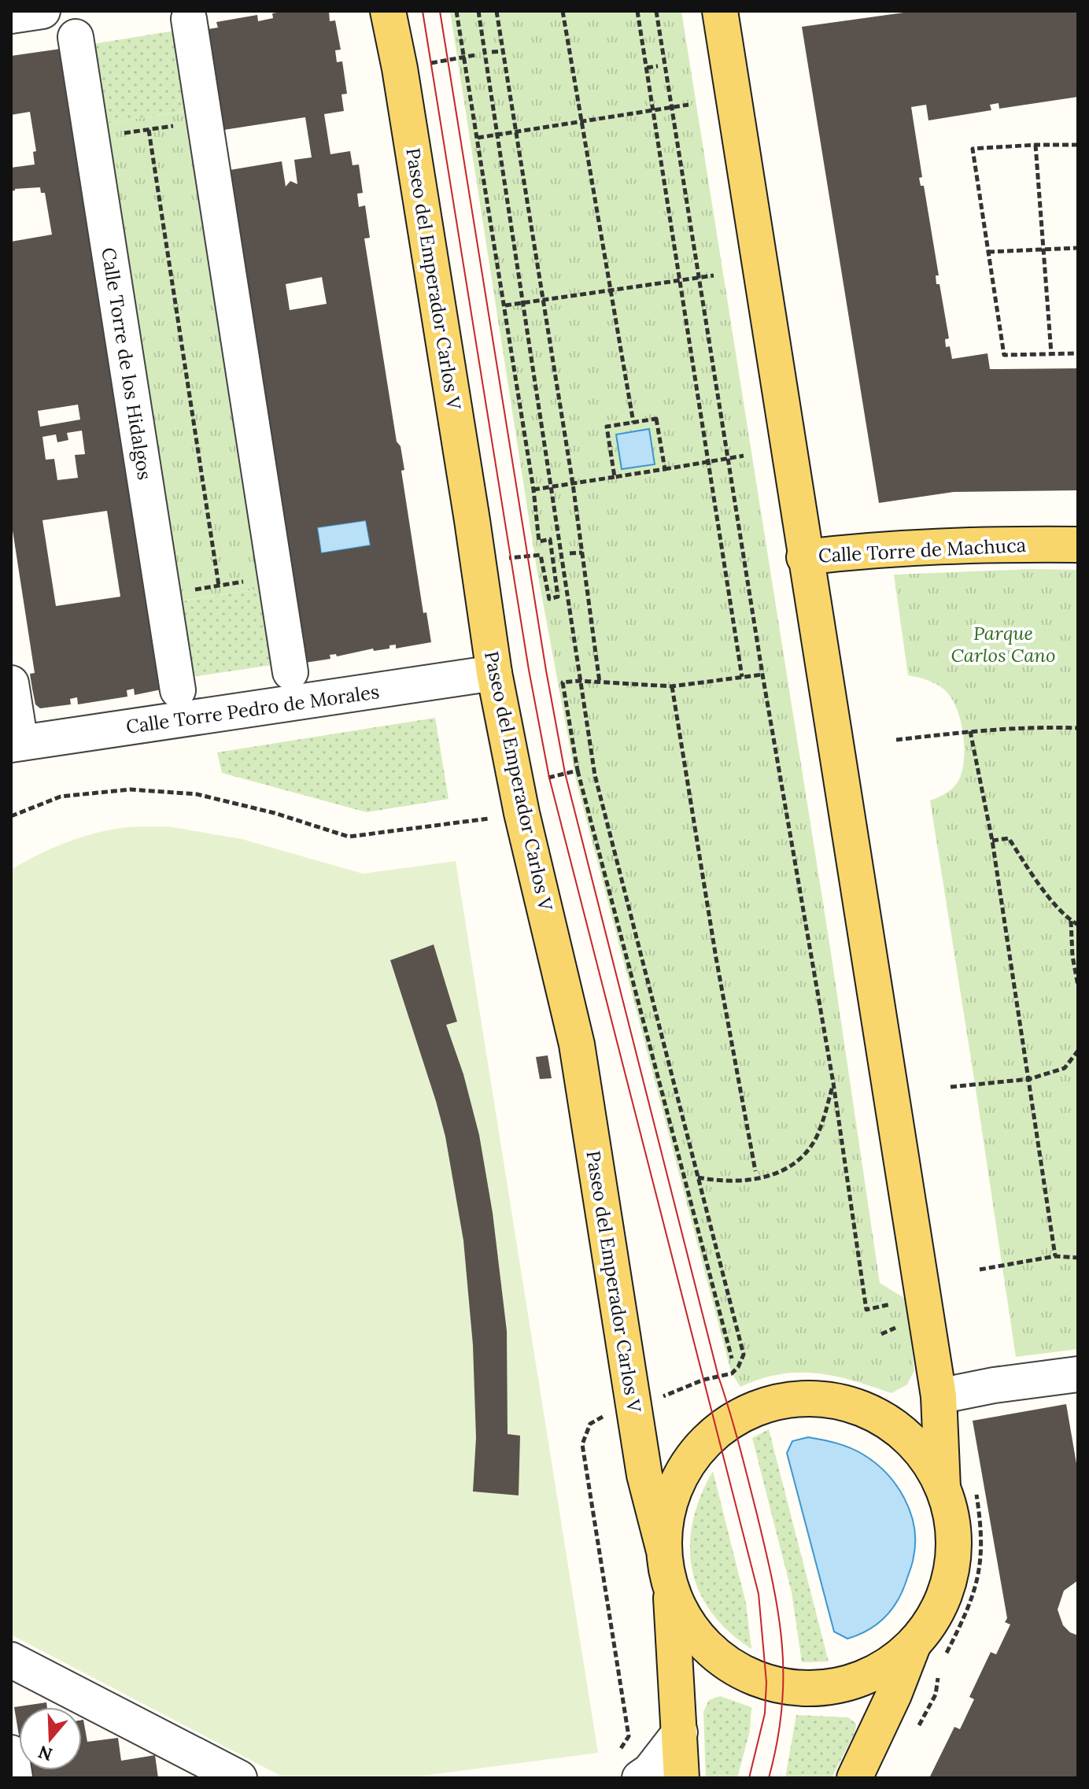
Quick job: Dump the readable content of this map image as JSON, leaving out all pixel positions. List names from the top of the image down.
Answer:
{
  "streets": {
    "main road": ["Paseo del Emperador Carlos V", "Calle Torre de Machuca"],
    "street": ["Calle Torre de los Hidalgos", "Calle Torre Pedro de Morales"]
  },
  "crossings": [
    ["Paseo del Emperador Carlos V", "Calle Torre Pedro de Morales"]
  ],
  "parks": ["Parque Carlos Cano"],
  "north": "bottom"
}
